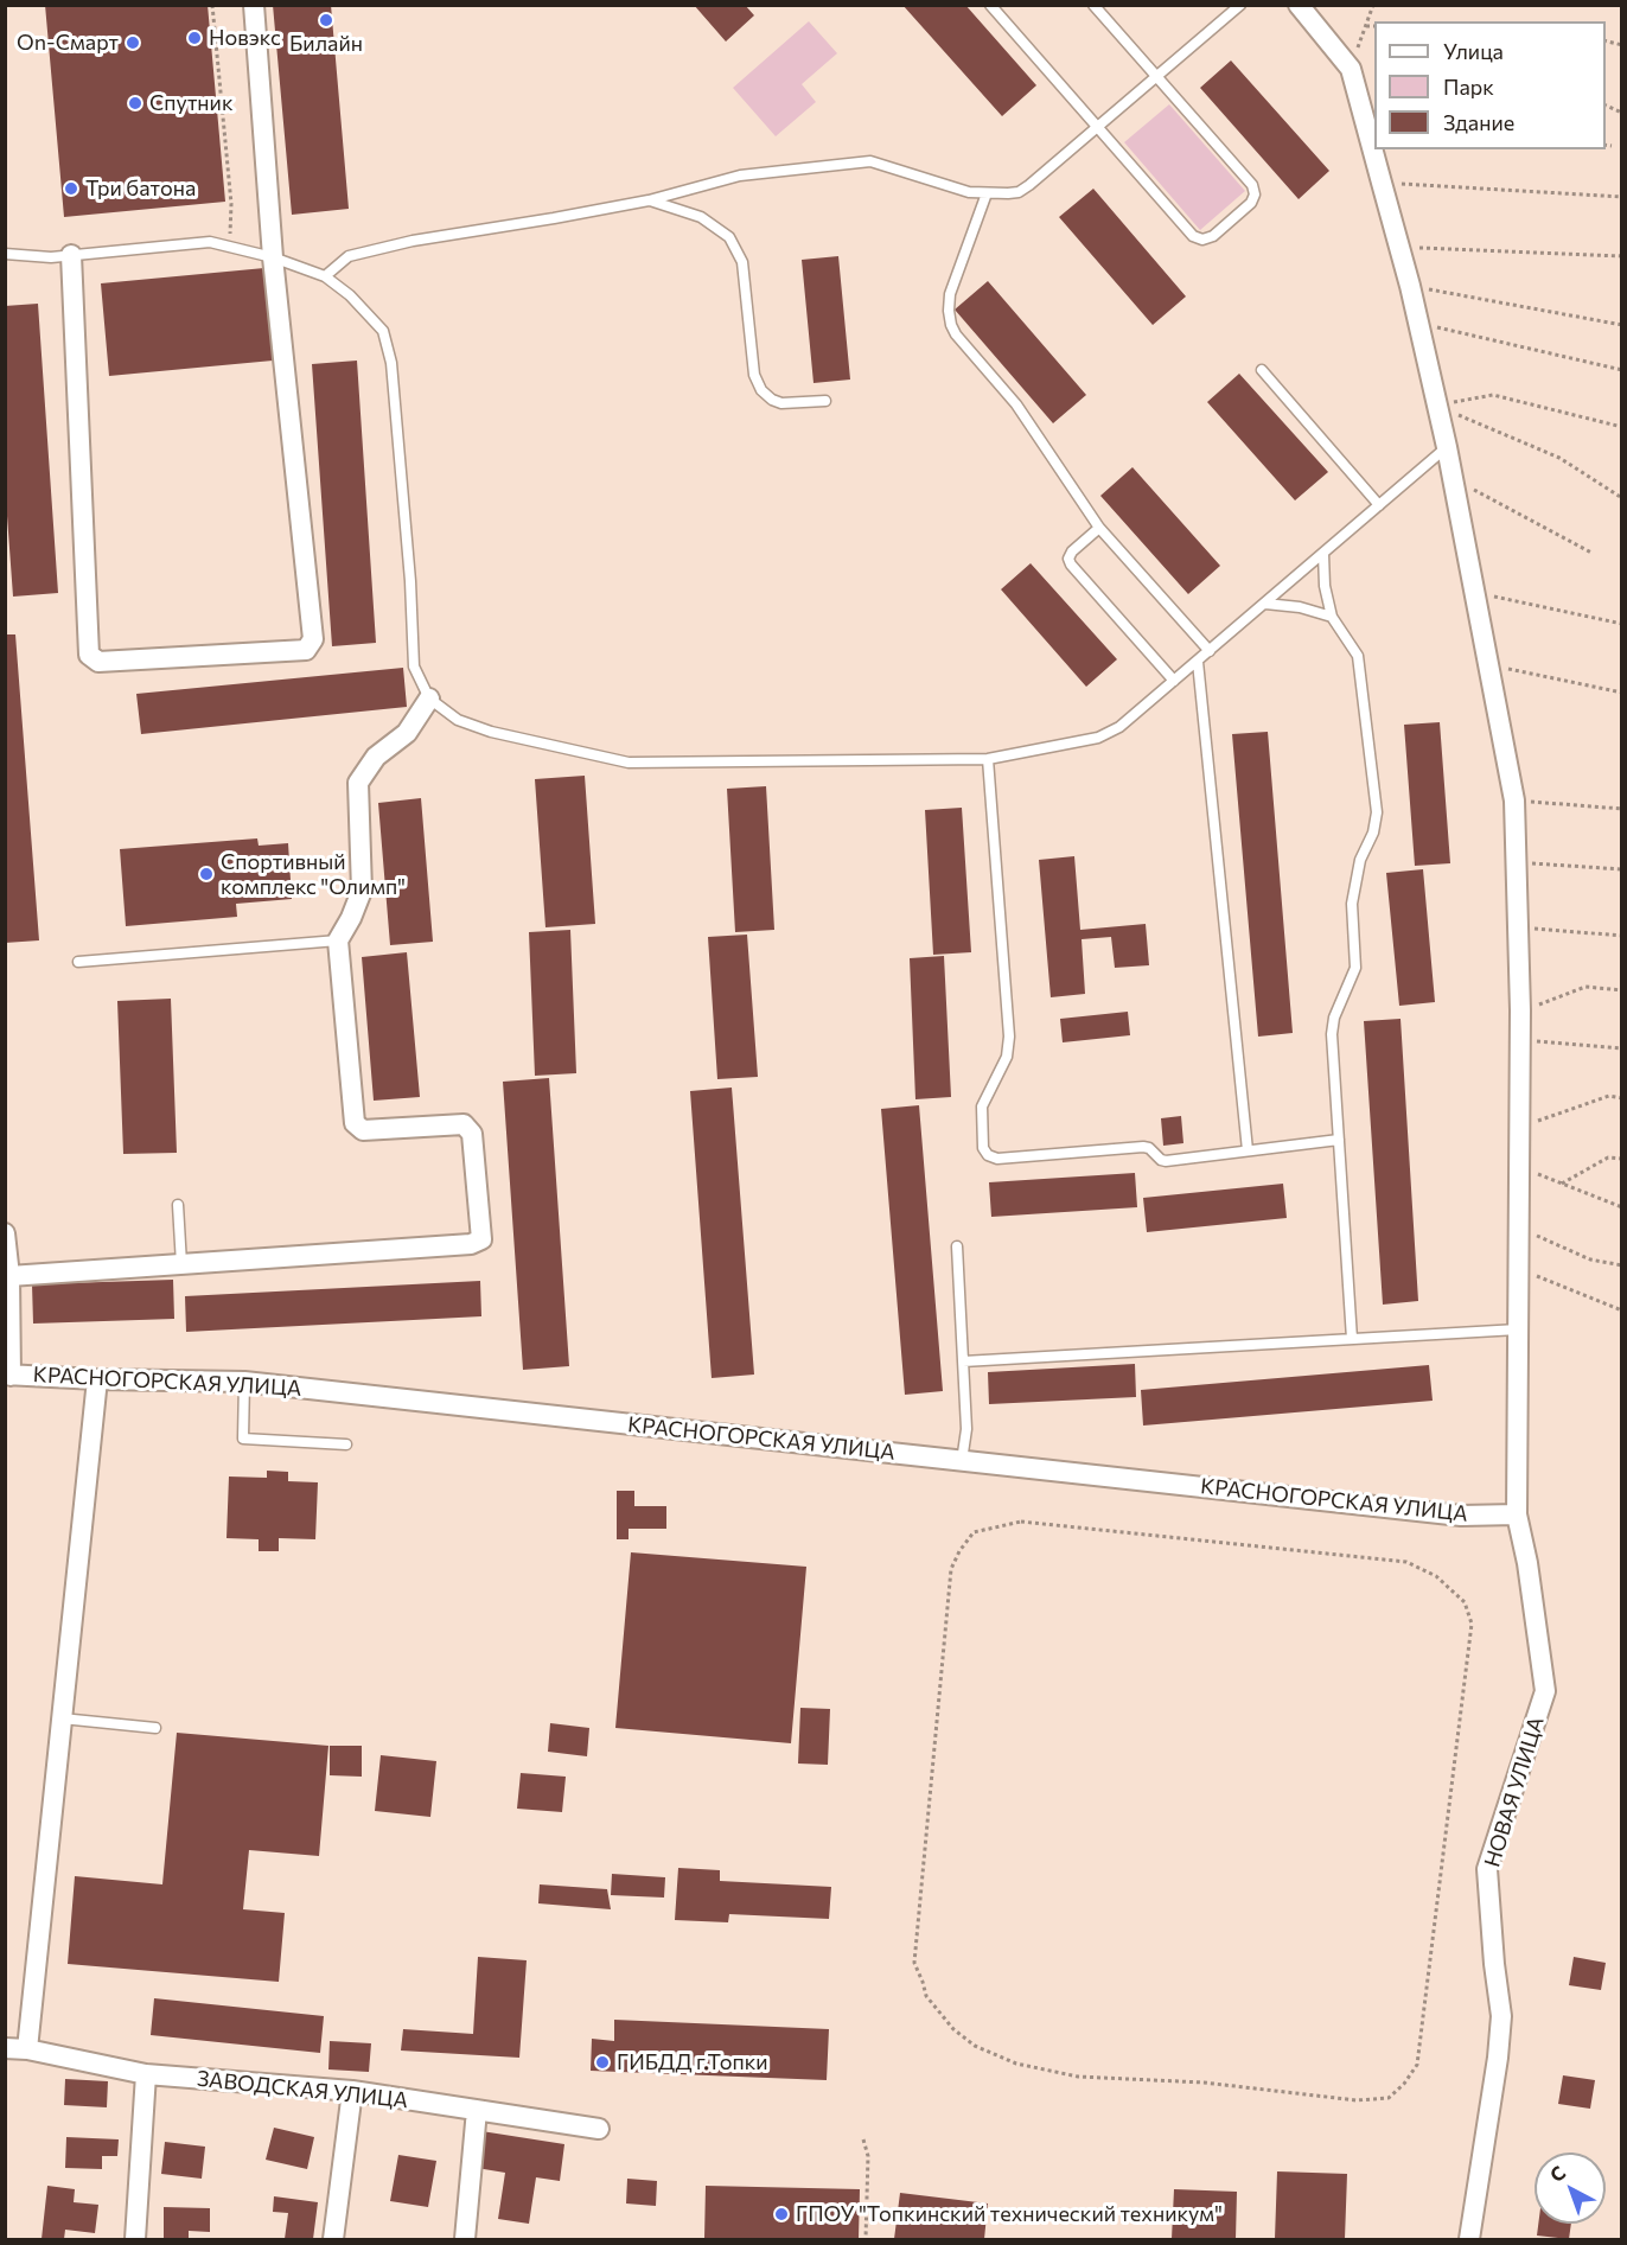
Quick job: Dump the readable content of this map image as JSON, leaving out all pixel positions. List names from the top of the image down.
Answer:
{
  "streets": {
    "street": ["КРАСНОГОРСКАЯ УЛИЦА", "НОВАЯ УЛИЦА", "ЗАВОДСКАЯ УЛИЦА"]
  },
  "crossings": [
    ["КРАСНОГОРСКАЯ УЛИЦА", "НОВАЯ УЛИЦА"]
  ],
  "places": [
    "Билайн",
    "Новэкс",
    "On-Смарт",
    "Спутник",
    "Три батона",
    "Спортивный комплекс \"Олимп\"",
    "ГИБДД г.Топки",
    "ГПОУ \"Топкинский технический техникум\""
  ],
  "legend": ["Улица", "Парк", "Здание"],
  "north": "top left"
}
